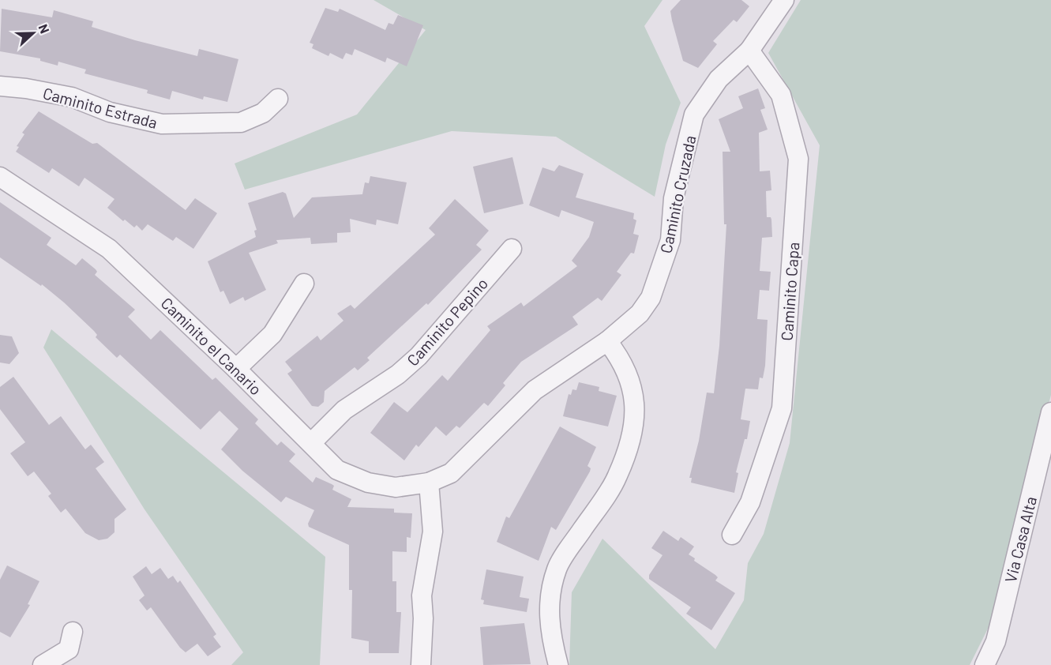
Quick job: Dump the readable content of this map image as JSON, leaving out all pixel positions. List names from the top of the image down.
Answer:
{
  "streets": {
    "street": [
      "Caminito Estrada",
      "Caminito Cruzada",
      "Caminito Capa",
      "Caminito Pepino",
      "Caminito el Canario",
      "Via Casa Alta"
    ]
  },
  "crossings": [
    ["Caminito Cruzada", "Caminito Capa"],
    ["Caminito Cruzada", "Caminito el Canario"],
    ["Caminito Pepino", "Caminito el Canario"]
  ],
  "north": "right"
}
